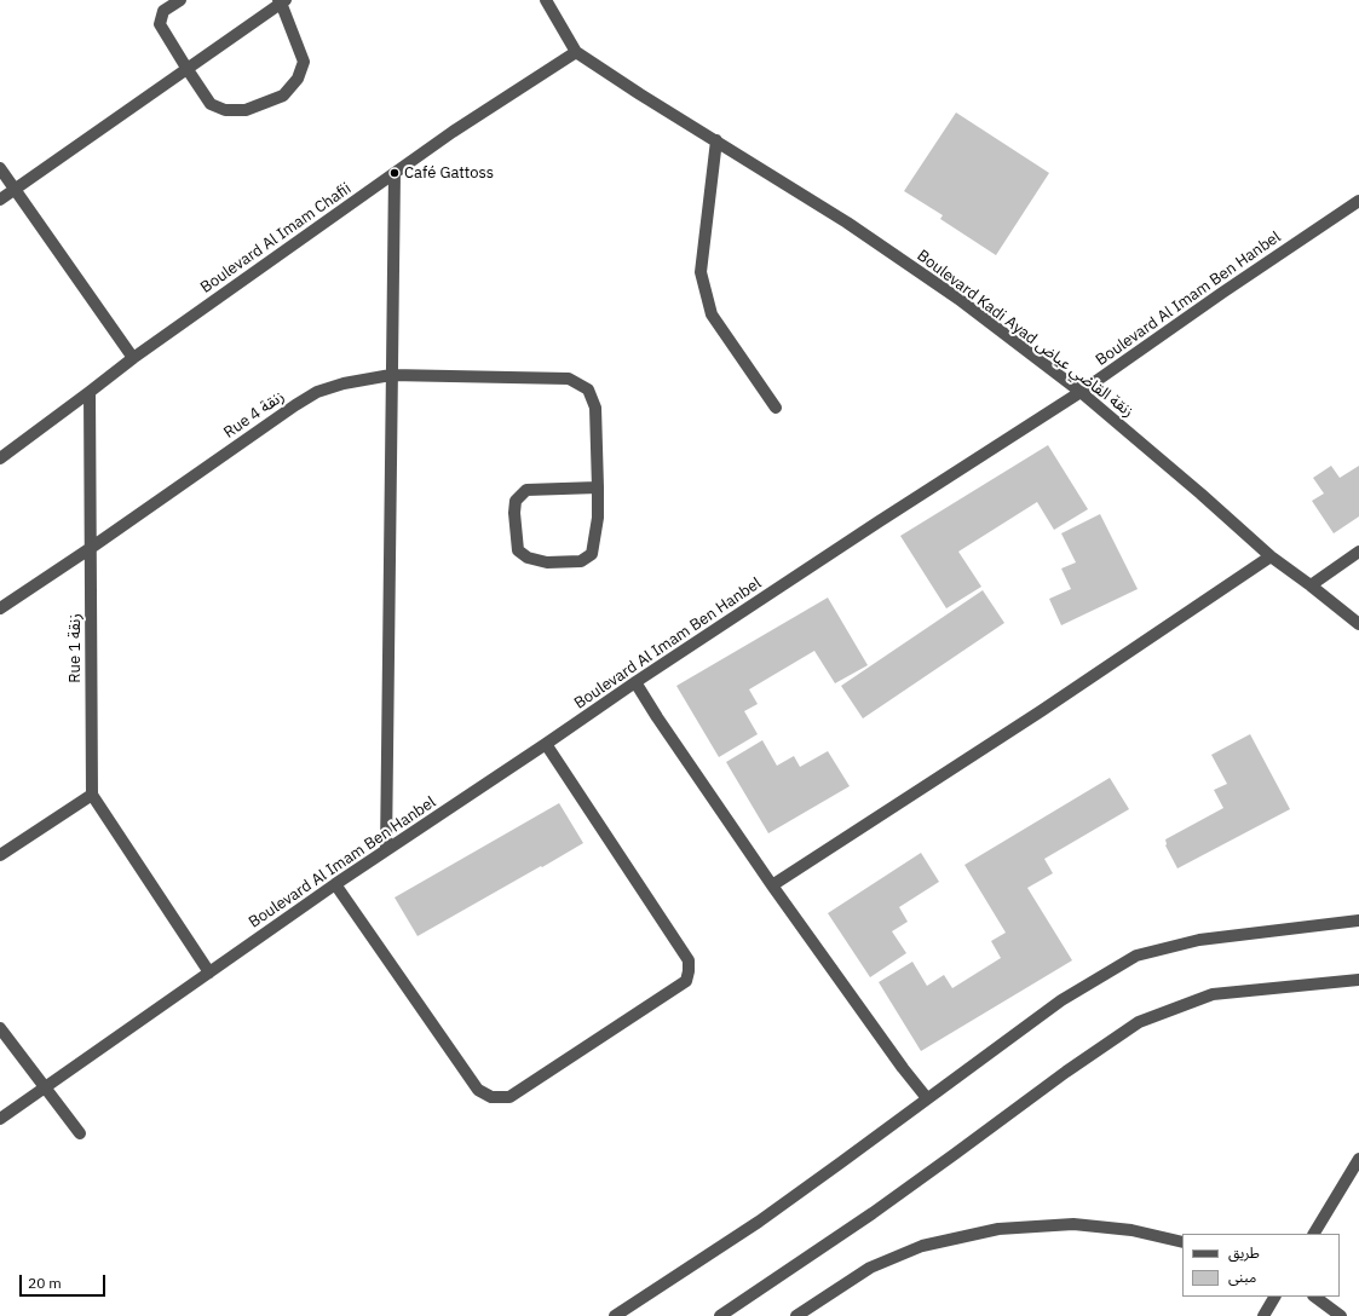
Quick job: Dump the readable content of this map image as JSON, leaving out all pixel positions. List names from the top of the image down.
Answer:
{
  "streets": {
    "street": [
      "Boulevard Al Imam Chafii",
      "Boulevard Al Imam Ben Hanbel",
      "Boulevard Kadi Ayad زنقة القاضي عياض",
      "Rue 4 زنقة",
      "Rue 1 زنقة"
    ]
  },
  "crossings": [
    ["Boulevard Al Imam Chafii", "Boulevard Kadi Ayad زنقة القاضي عياض"],
    ["Boulevard Al Imam Chafii", "Rue 1 زنقة"],
    ["Boulevard Al Imam Ben Hanbel", "Boulevard Kadi Ayad زنقة القاضي عياض"],
    ["Rue 4 زنقة", "Rue 1 زنقة"]
  ],
  "places": ["Café Gattoss"],
  "legend": ["طريق", "مبنى"],
  "scale_bar": "20 m"
}
